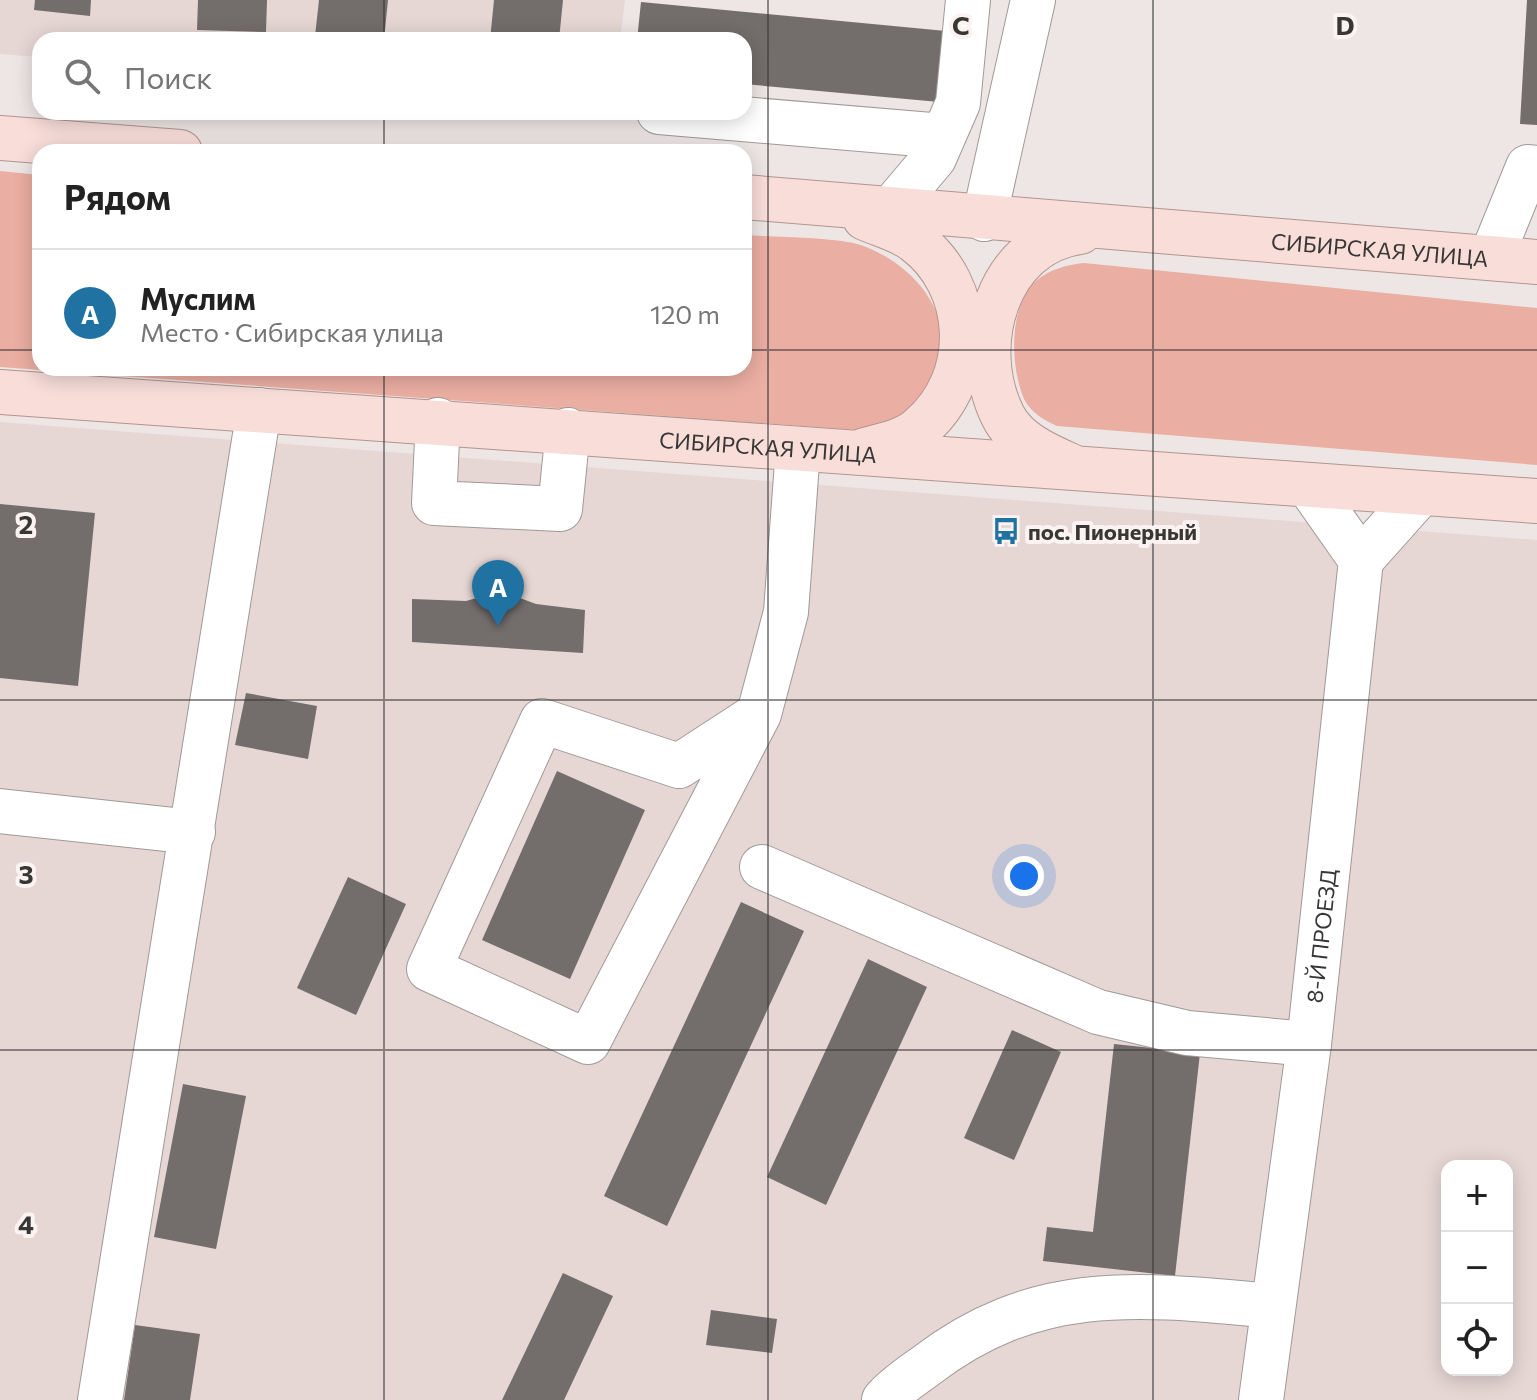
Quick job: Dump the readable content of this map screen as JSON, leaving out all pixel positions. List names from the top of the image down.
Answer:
{
  "streets": {
    "main road": ["СИБИРСКАЯ УЛИЦА"],
    "street": ["8-Й ПРОЕЗД"]
  },
  "places": {
    "bus stop": ["пос. Пионерный"]
  },
  "page": {
    "search": "Поиск",
    "heading": "Рядом",
    "list": [
      {
        "mark": "A",
        "name": "Муслим",
        "note": "Место · Сибирская улица",
        "value": "120 m"
      }
    ],
    "pins": "A",
    "map_buttons": ["+", "−"]
  },
  "grid": {
    "columns": ["C", "D"],
    "rows": ["2", "3", "4"]
  }
}
